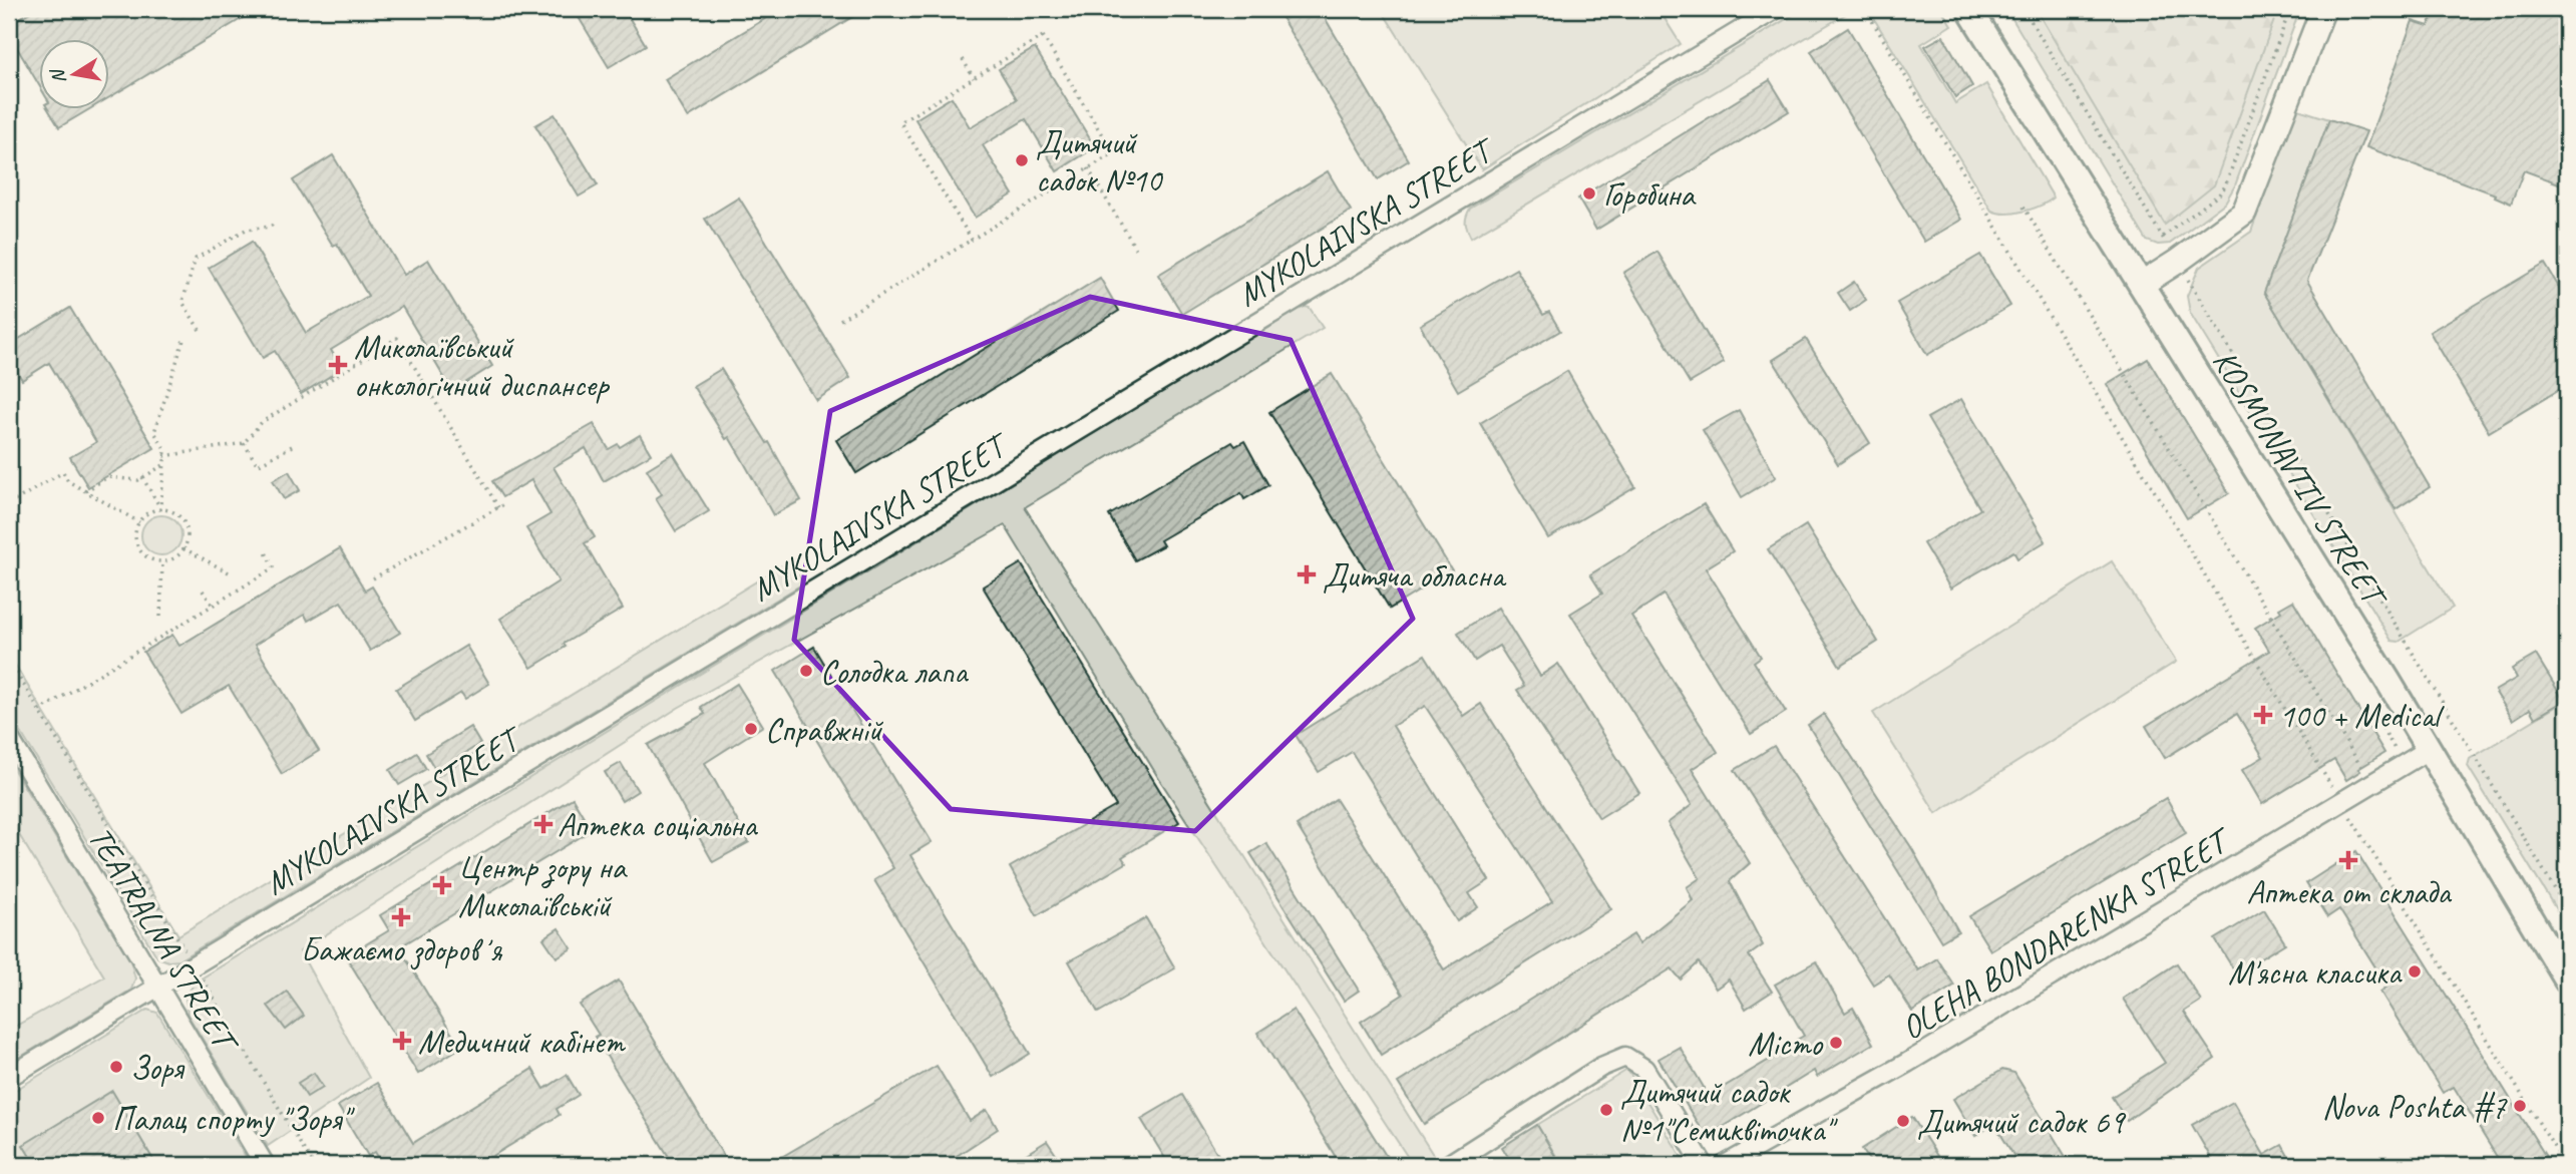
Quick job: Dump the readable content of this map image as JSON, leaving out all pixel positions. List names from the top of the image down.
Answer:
{
  "streets": {
    "main road": ["KOSMONAVTIV STREET"],
    "street": ["MYKOLAIVSKA STREET", "OLEHA BONDARENKA STREET", "TEATRALNA STREET"]
  },
  "crossings": [
    ["MYKOLAIVSKA STREET", "TEATRALNA STREET"],
    ["KOSMONAVTIV STREET", "OLEHA BONDARENKA STREET"]
  ],
  "places": {
    "other": [
      "Дитячий садок №10",
      "Горобина",
      "Солодка лапа",
      "Справжній",
      "М'ясна класика",
      "Місто",
      "Зоря",
      "Nova Poshta #7",
      "Дитячий садок №1\"Семиквіточка\"",
      "Палац спорту \"Зоря\"",
      "Дитячий садок 69"
    ],
    "health": [
      "Миколаївський онкологічний диспансер",
      "Дитяча обласна",
      "100 + Medical",
      "Аптека соціальна",
      "Аптека от склада",
      "Центр зору на Миколаївській",
      "Бажаємо здоровʼя",
      "Медичний кабінет"
    ]
  },
  "north": "left"
}
